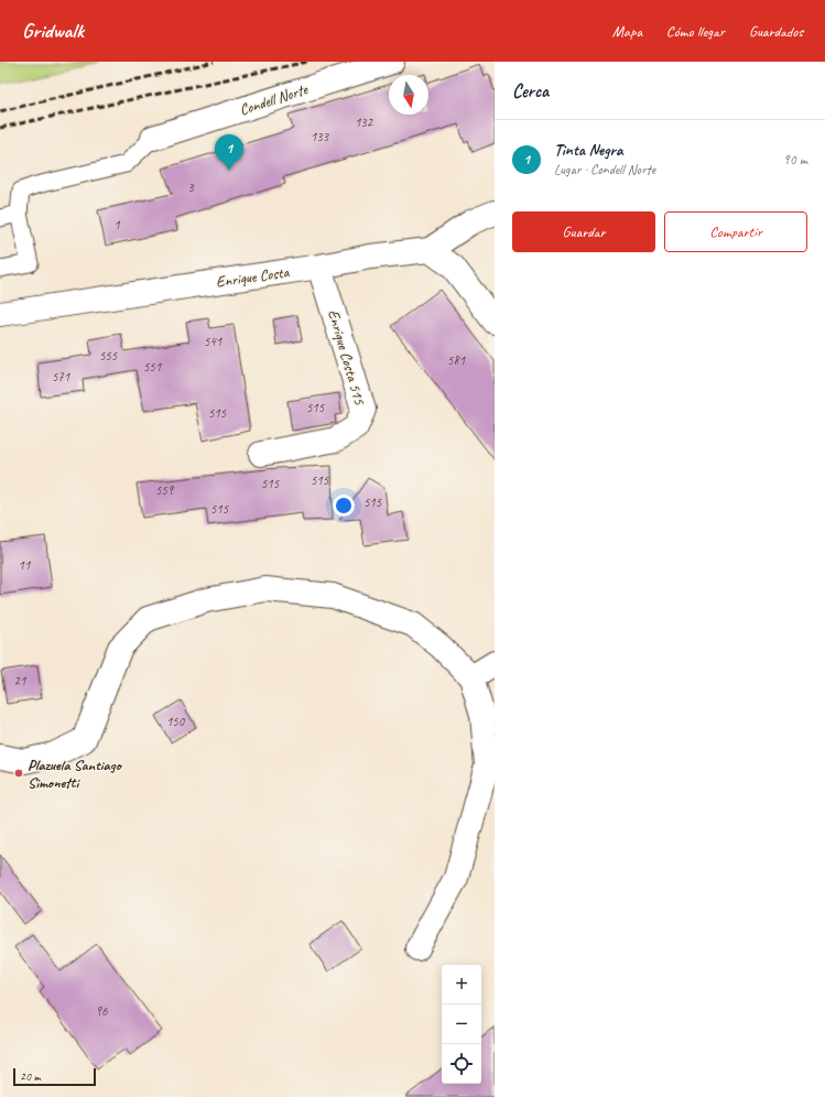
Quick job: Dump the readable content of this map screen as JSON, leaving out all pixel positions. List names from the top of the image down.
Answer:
{
  "streets": {
    "street": ["Condell Norte", "Enrique Costa", "Enrique Costa 515"]
  },
  "crossings": [
    ["Enrique Costa", "Enrique Costa 515"]
  ],
  "places": ["Plazuela Santiago Simonetti"],
  "house_numbers": [
    "132",
    "133",
    "3",
    "1",
    "541",
    "555",
    "581",
    "551",
    "571",
    "515",
    "515",
    "515",
    "515",
    "559",
    "515",
    "515",
    "11",
    "21",
    "150",
    "96"
  ],
  "scale_bar": "20 m",
  "north": "bottom",
  "page": {
    "header": "Gridwalk",
    "nav": ["Mapa", "Cómo llegar", "Guardados"],
    "heading": "Cerca",
    "list": [
      {
        "mark": "1",
        "name": "Tinta Negra",
        "note": "Lugar · Condell Norte",
        "value": "90 m"
      }
    ],
    "pins": "1",
    "buttons": ["Guardar", "Compartir"],
    "map_buttons": ["+", "−"],
    "scale": "20 m"
  }
}
